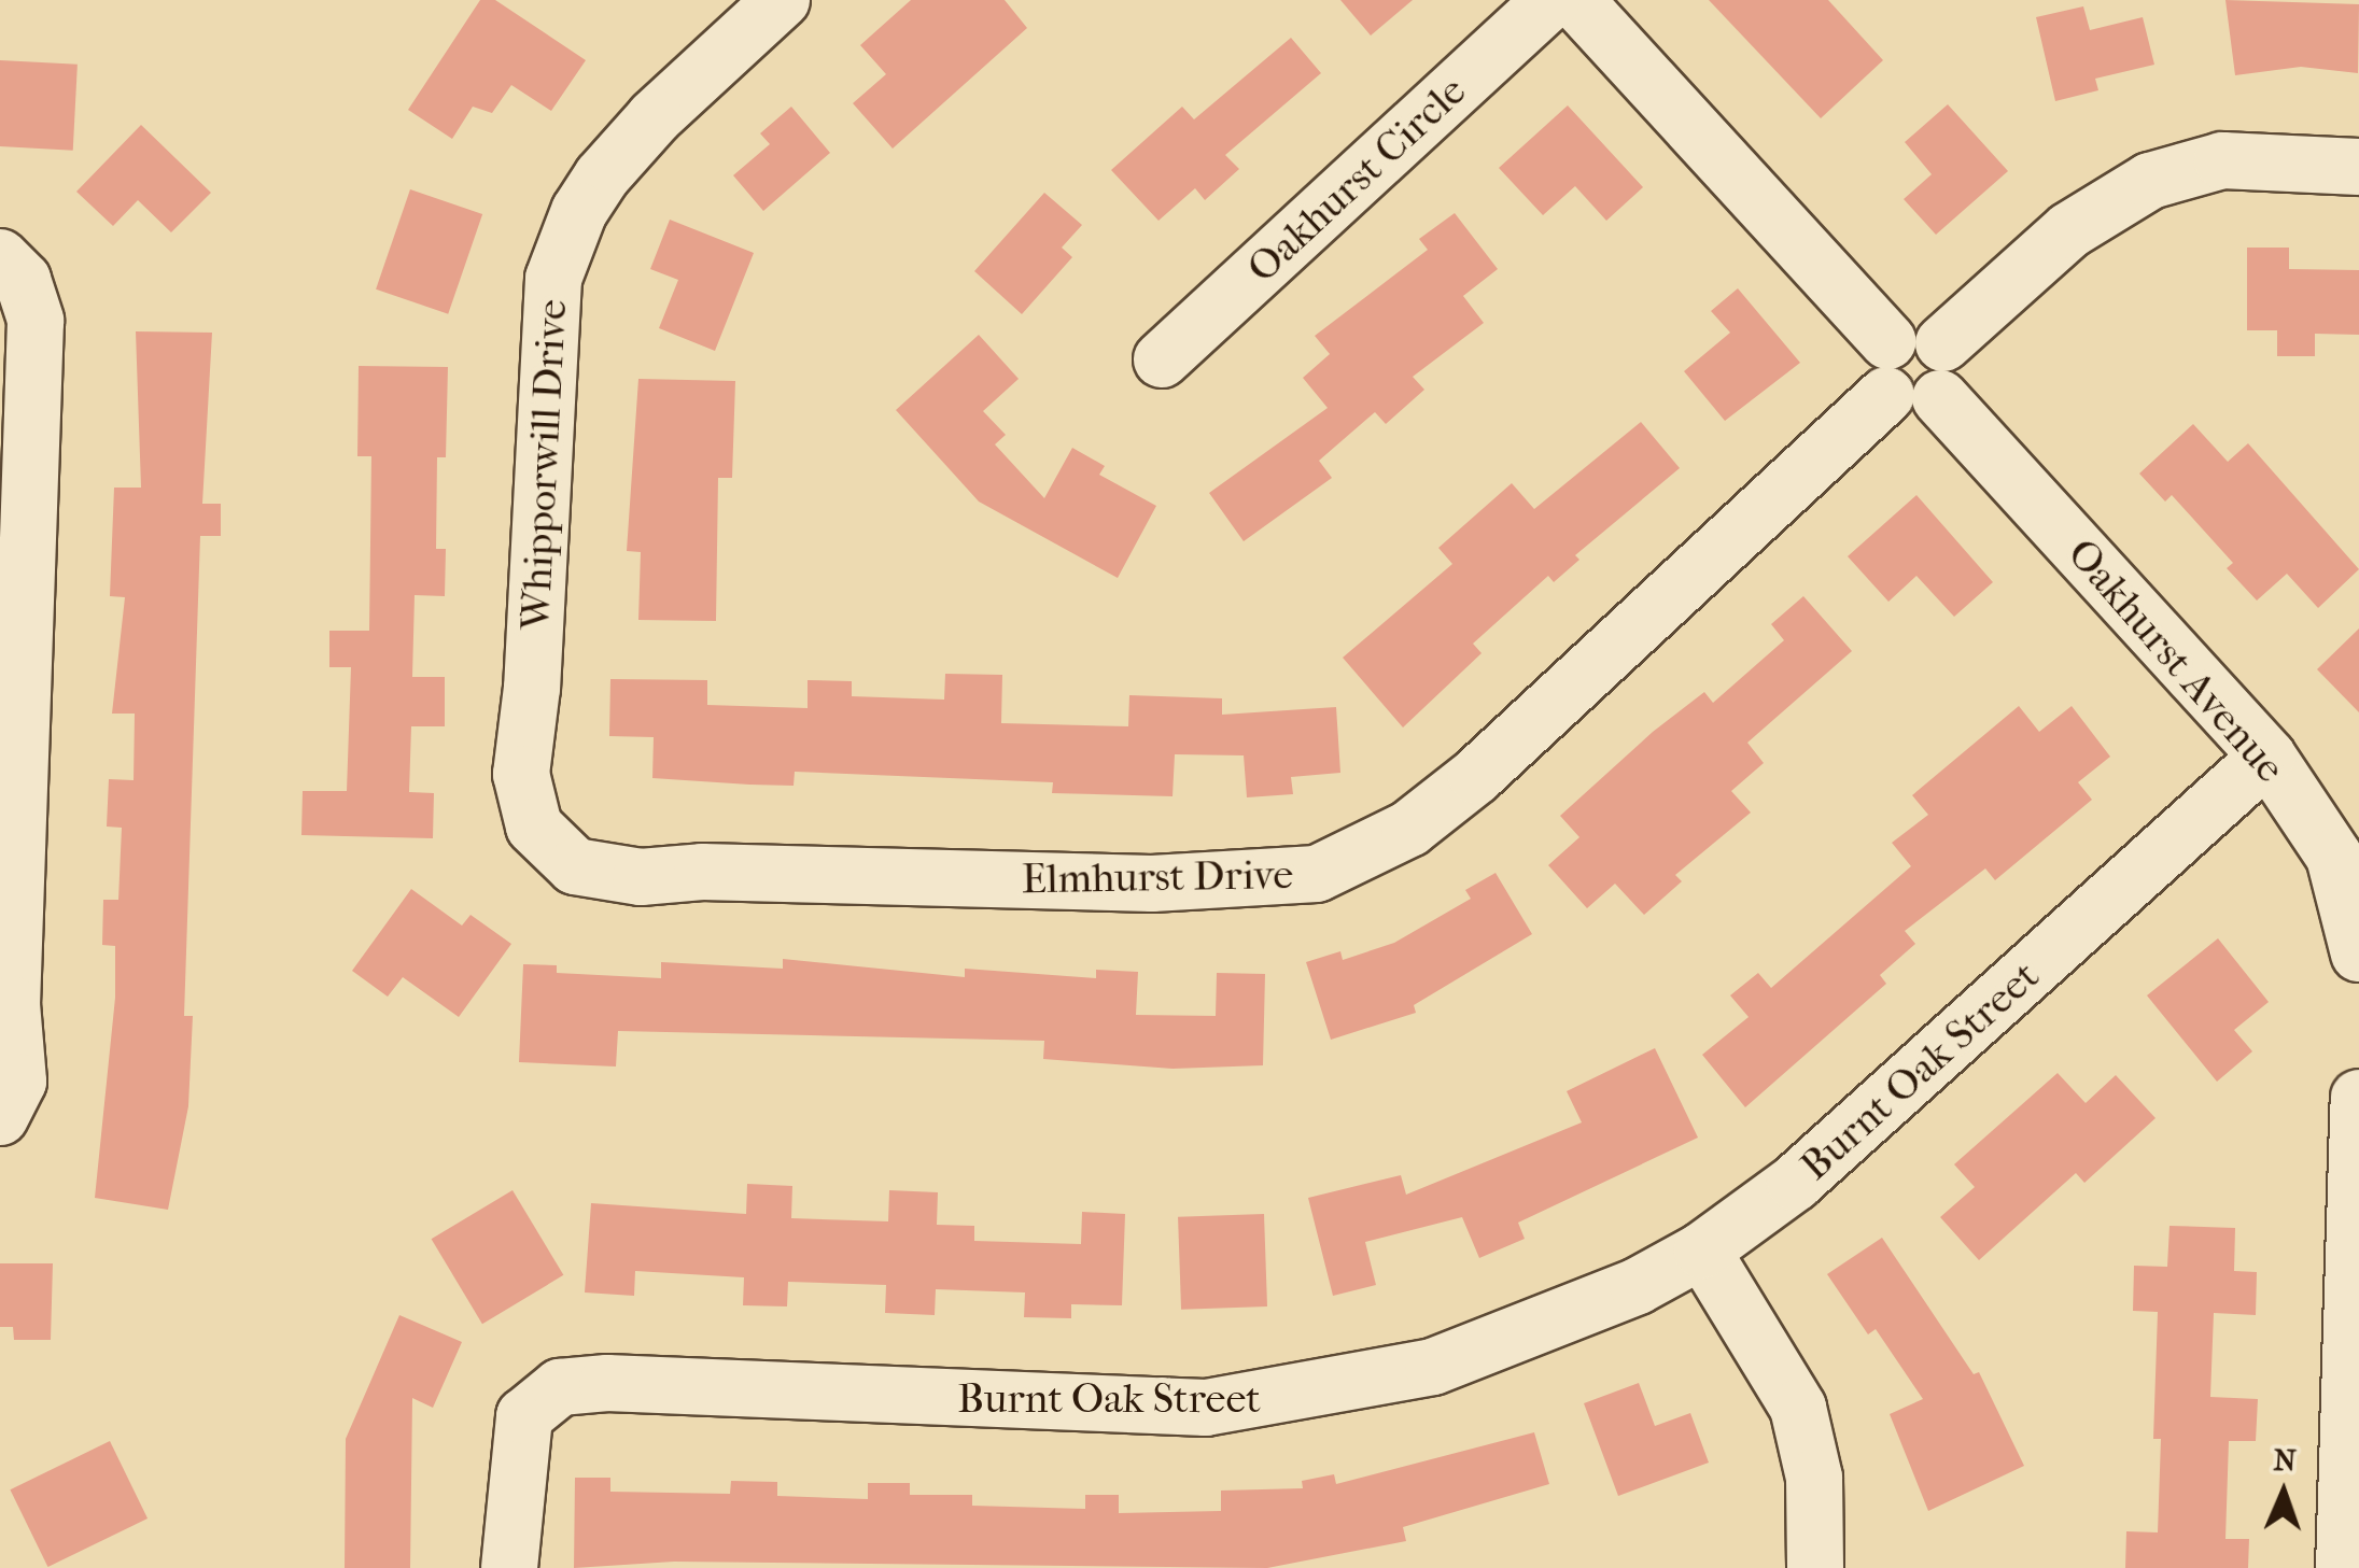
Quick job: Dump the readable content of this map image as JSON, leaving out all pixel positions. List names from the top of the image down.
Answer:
{
  "streets": {
    "street": [
      "Oakhurst Circle",
      "Whipporwill Drive",
      "Oakhurst Avenue",
      "Elmhurst Drive",
      "Burnt Oak Street"
    ]
  },
  "crossings": [
    ["Whipporwill Drive", "Elmhurst Drive"],
    ["Oakhurst Avenue", "Elmhurst Drive"],
    ["Oakhurst Avenue", "Burnt Oak Street"]
  ],
  "north": "top"
}
